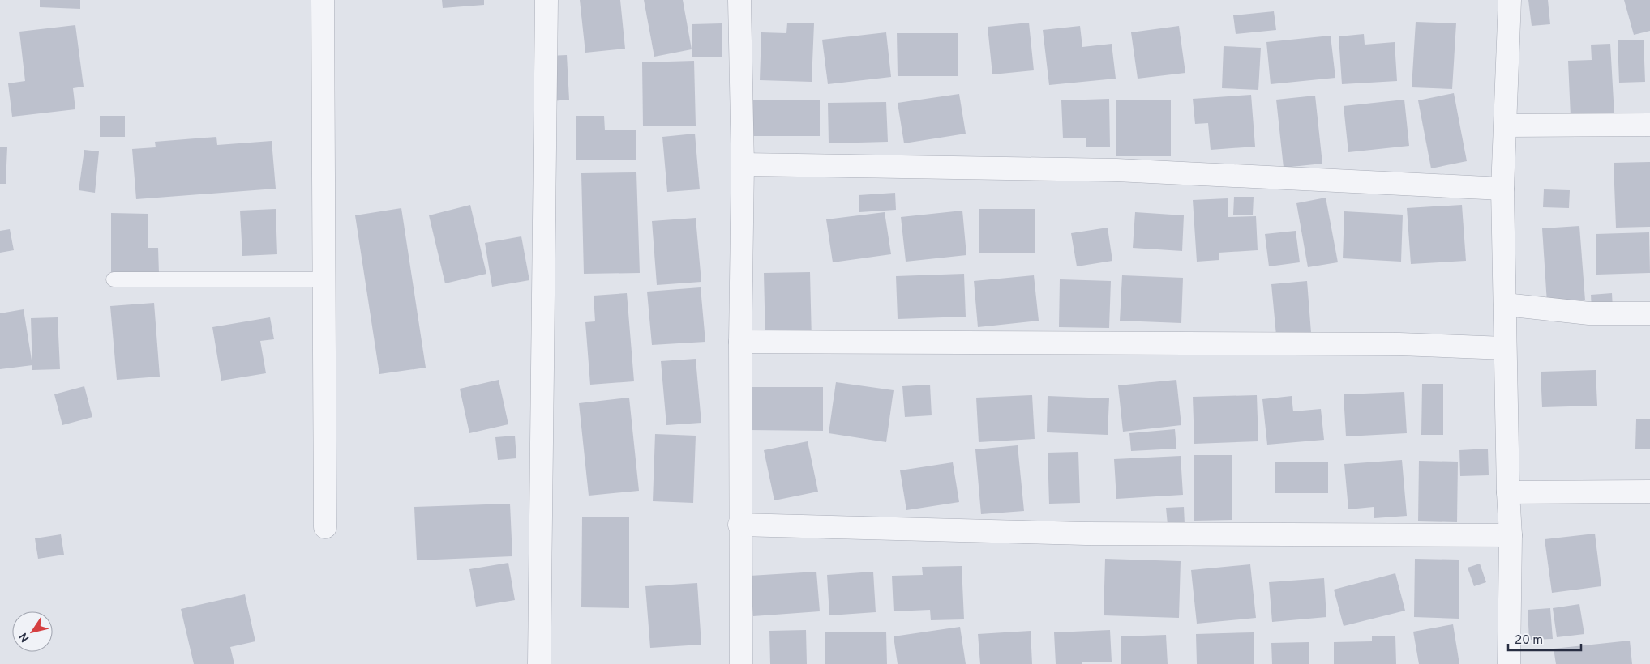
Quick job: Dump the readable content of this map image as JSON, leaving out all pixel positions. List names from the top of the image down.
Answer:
{
  "scale_bar": "20 m",
  "north": "bottom left"
}
